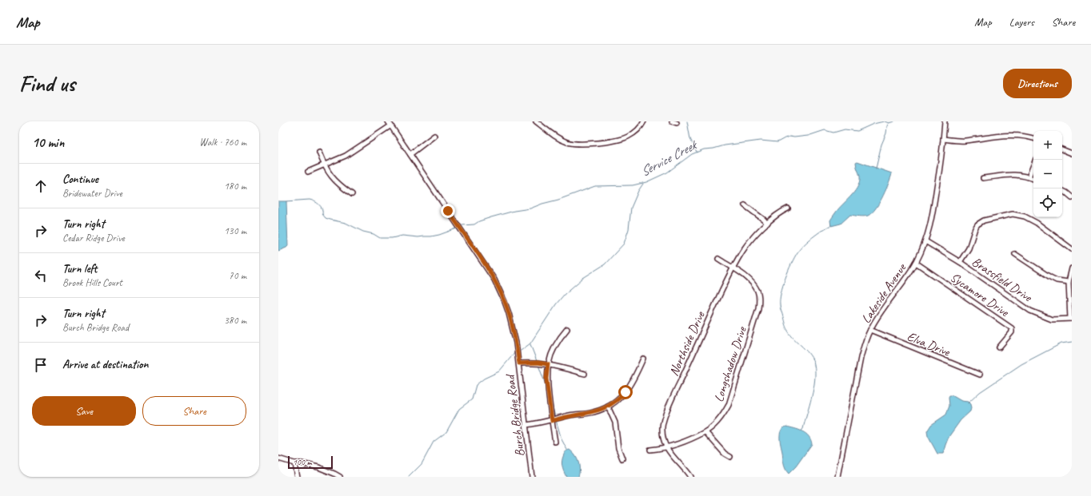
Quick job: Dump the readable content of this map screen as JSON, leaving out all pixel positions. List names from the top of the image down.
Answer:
{
  "streets": {
    "street": [
      "Brassfield Drive",
      "Lakeside Avenue",
      "Sycamore Drive",
      "Northside Drive",
      "Elva Drive",
      "Longshadow Drive",
      "Burch Bridge Road"
    ]
  },
  "crossings": [
    ["Brassfield Drive", "Lakeside Avenue"],
    ["Lakeside Avenue", "Sycamore Drive"],
    ["Lakeside Avenue", "Elva Drive"],
    ["Northside Drive", "Longshadow Drive"]
  ],
  "water": ["Service Creek"],
  "scale_bar": "100 m",
  "page": {
    "header": "Map",
    "nav": ["Map", "Layers", "Share"],
    "buttons": [
      "Directions",
      ["Save", "Share"]
    ],
    "title": "Find us",
    "heading": ["10 min", "Walk · 760 m"],
    "map_buttons": ["+", "−"],
    "list": [
      ["Continue", "Bridewater Drive", "180 m"],
      ["Turn right", "Cedar Ridge Drive", "130 m"],
      ["Turn left", "Brook Hills Court", "70 m"],
      ["Turn right", "Burch Bridge Road", "380 m"],
      "Arrive at destination"
    ],
    "scale": "100 m"
  }
}
